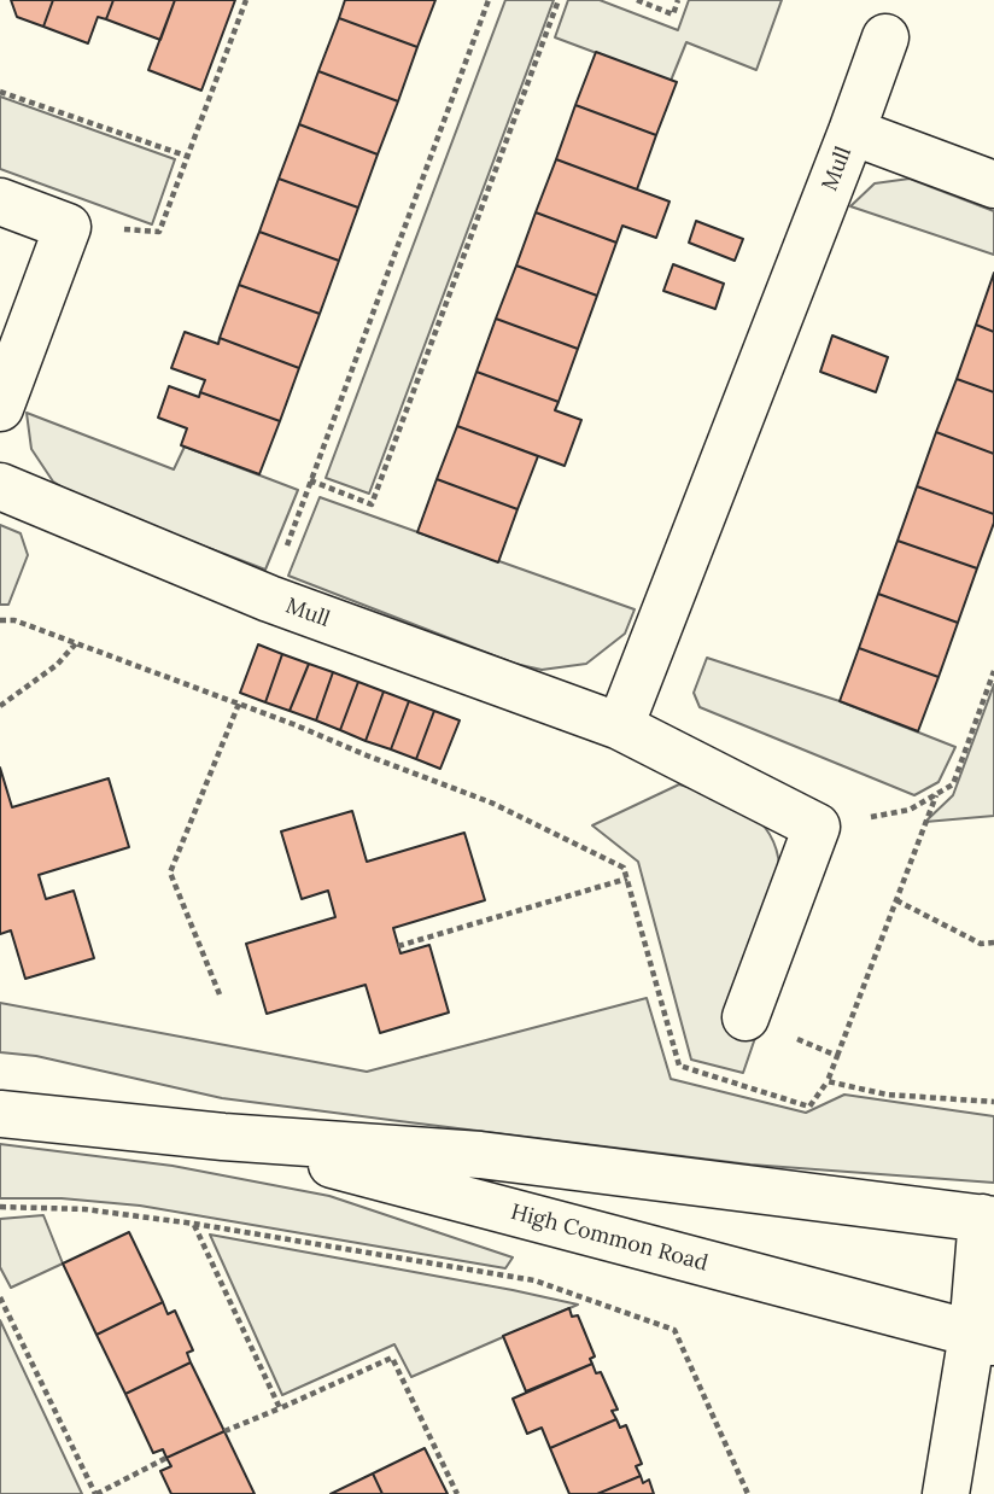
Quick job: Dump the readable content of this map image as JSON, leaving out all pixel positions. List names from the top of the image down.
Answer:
{
  "streets": {
    "street": ["Mull", "High Common Road"]
  }
}
